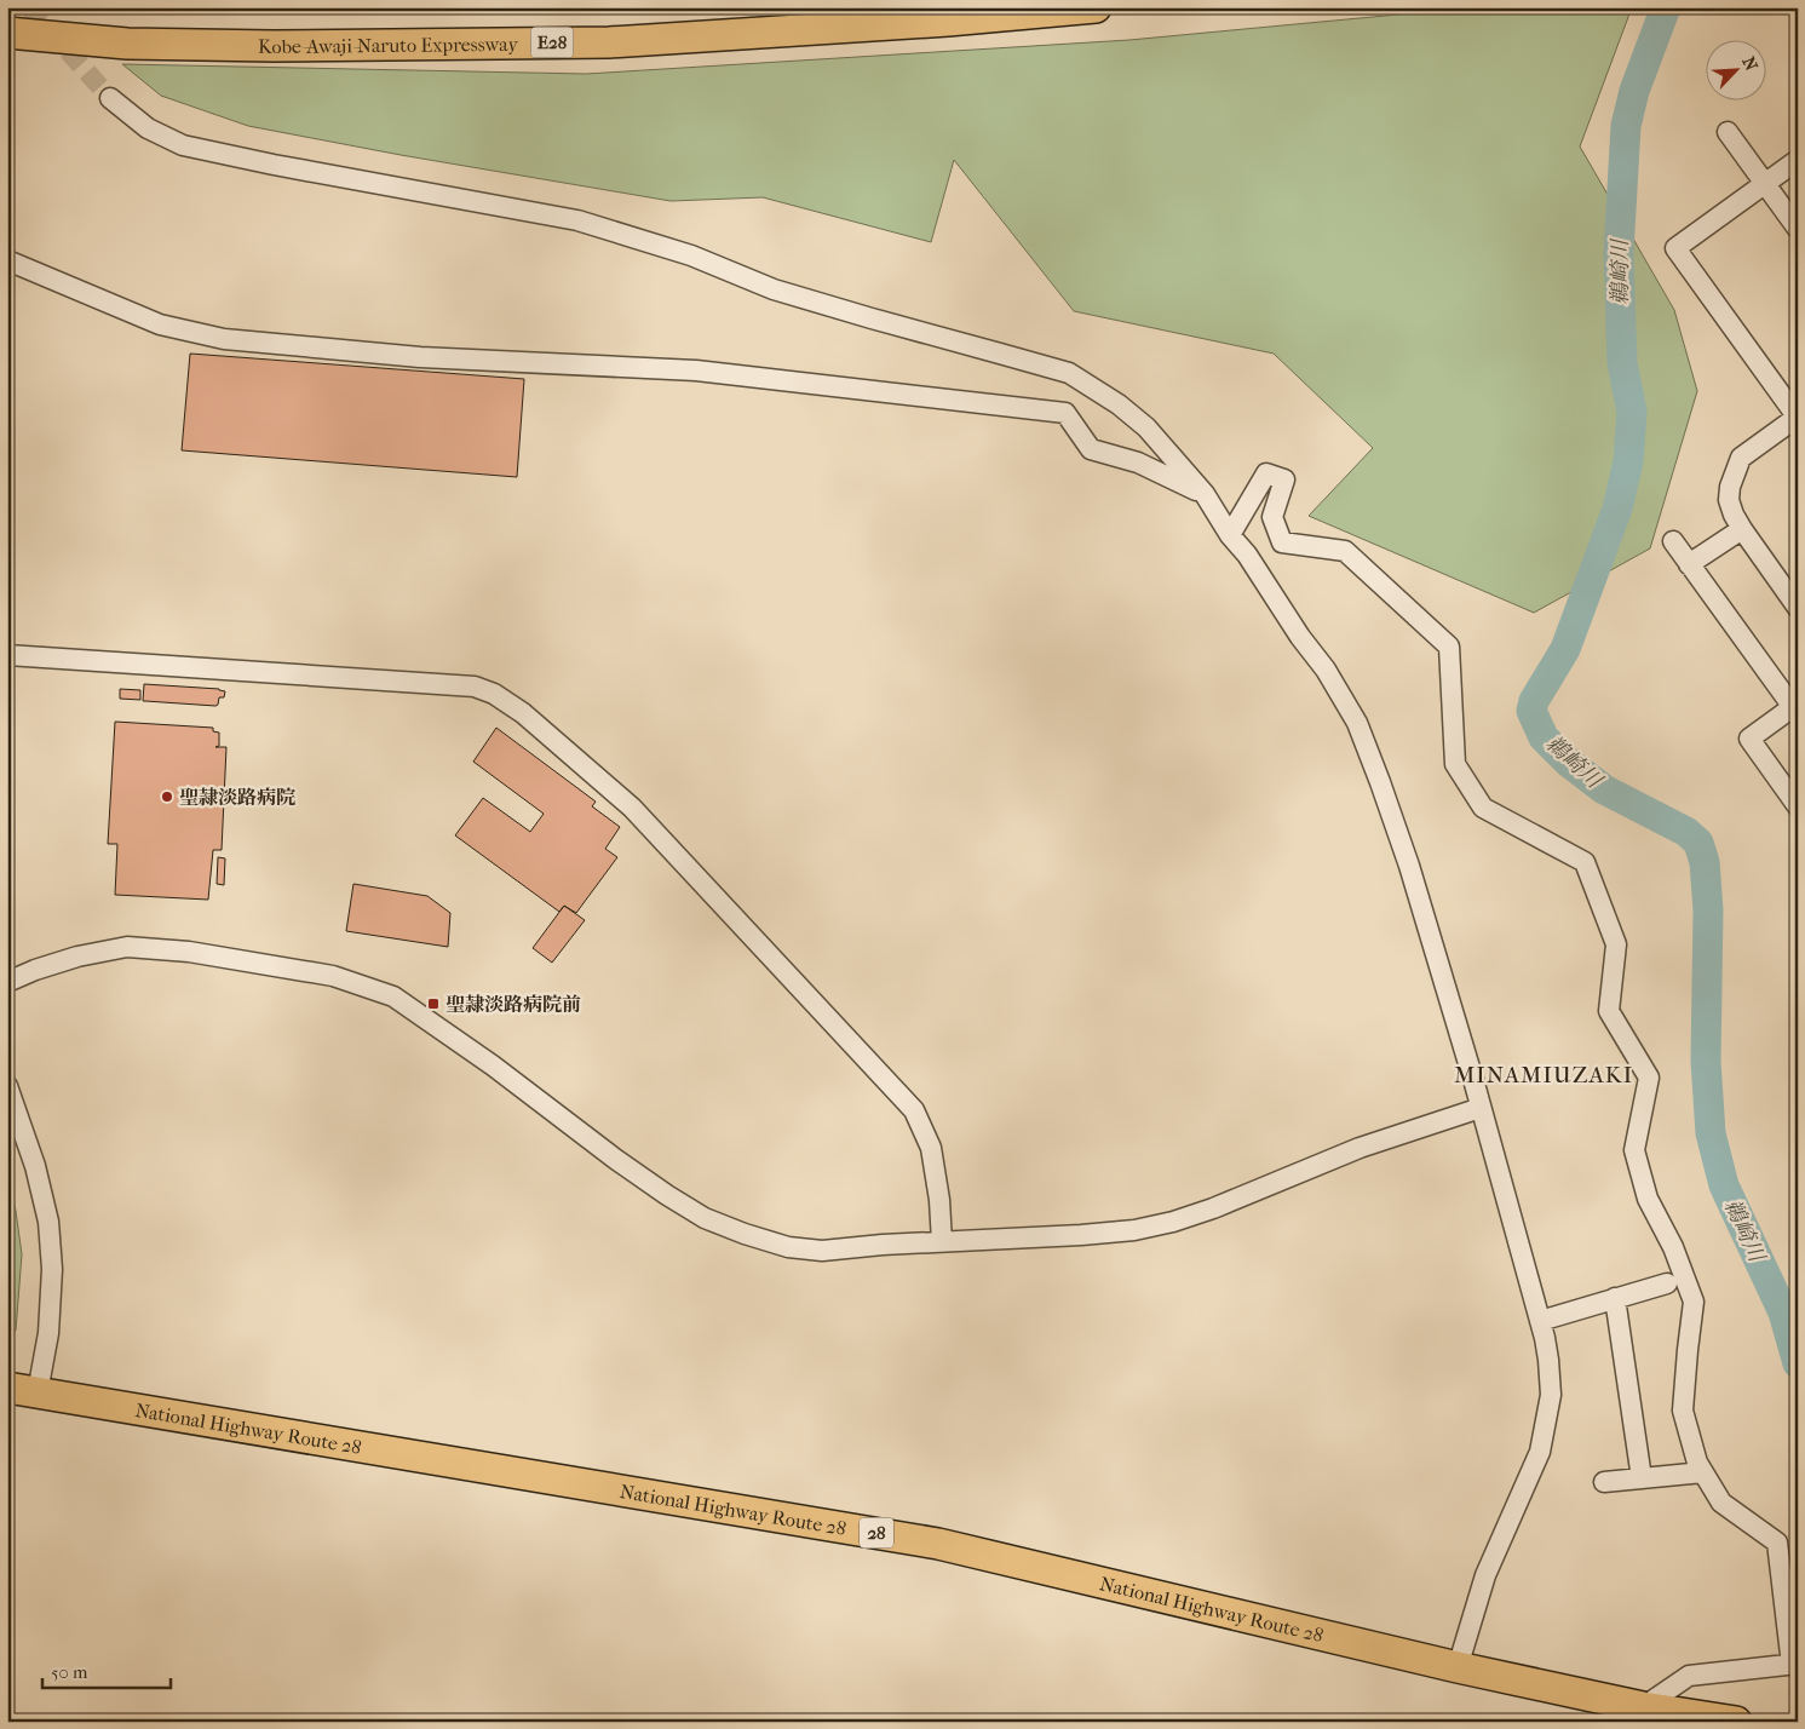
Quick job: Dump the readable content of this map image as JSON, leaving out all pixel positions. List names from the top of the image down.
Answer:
{
  "streets": {
    "highway": [
      "E28",
      "Kobe-Awaji-Naruto Expressway",
      "National Highway Route 28",
      "28"
    ]
  },
  "districts": ["MINAMIUZAKI"],
  "water": ["鵜崎川"],
  "places": {
    "other": ["聖隷淡路病院"],
    "transit": ["聖隷淡路病院前"]
  },
  "scale_bar": "50 m",
  "north": "top right"
}
